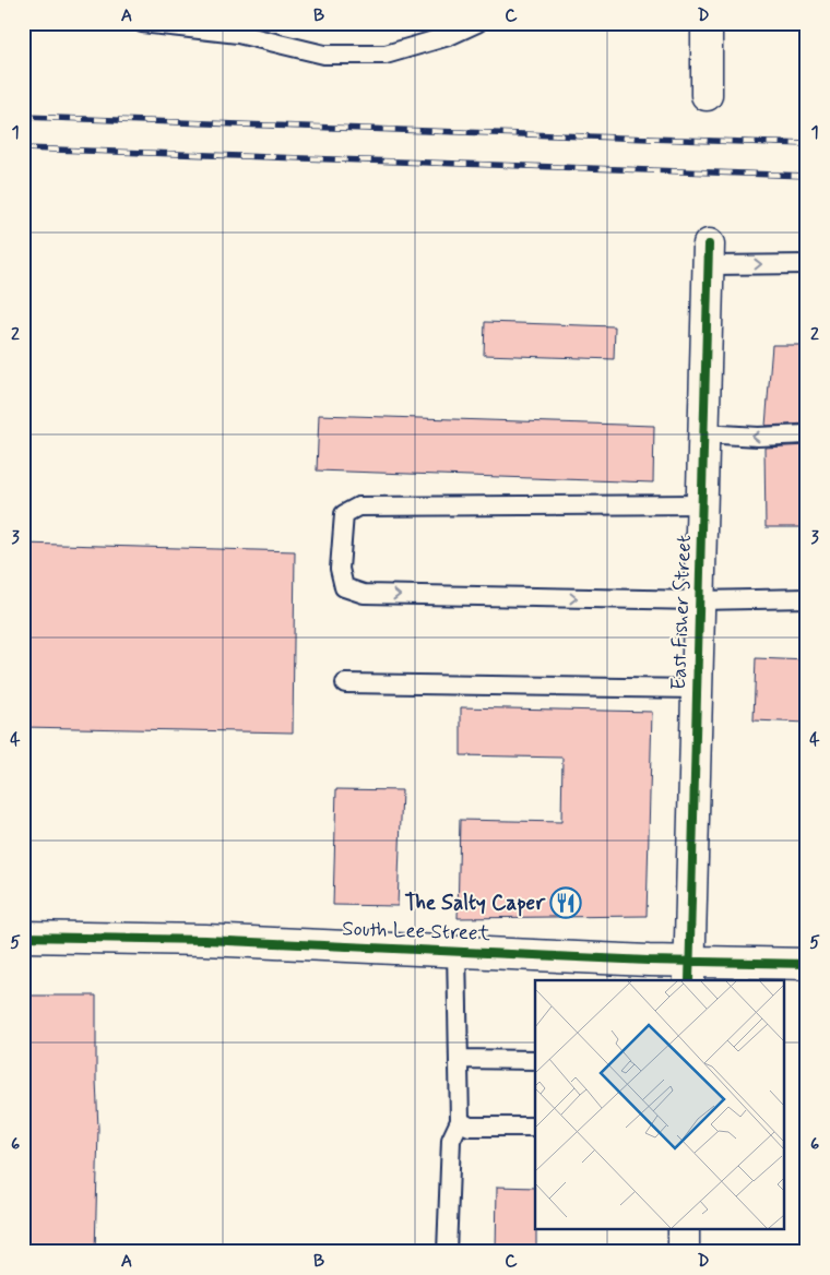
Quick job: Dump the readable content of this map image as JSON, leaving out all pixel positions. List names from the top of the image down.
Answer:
{
  "streets": {
    "street": ["East Fisher Street", "South Lee Street"]
  },
  "crossings": [
    ["East Fisher Street", "South Lee Street"]
  ],
  "places": {
    "restaurant": ["The Salty Caper"]
  },
  "grid": {
    "columns": [
      "A",
      "B",
      "C",
      "D"
    ],
    "rows": [
      "1",
      "2",
      "3",
      "4",
      "5",
      "6"
    ]
  }
}
